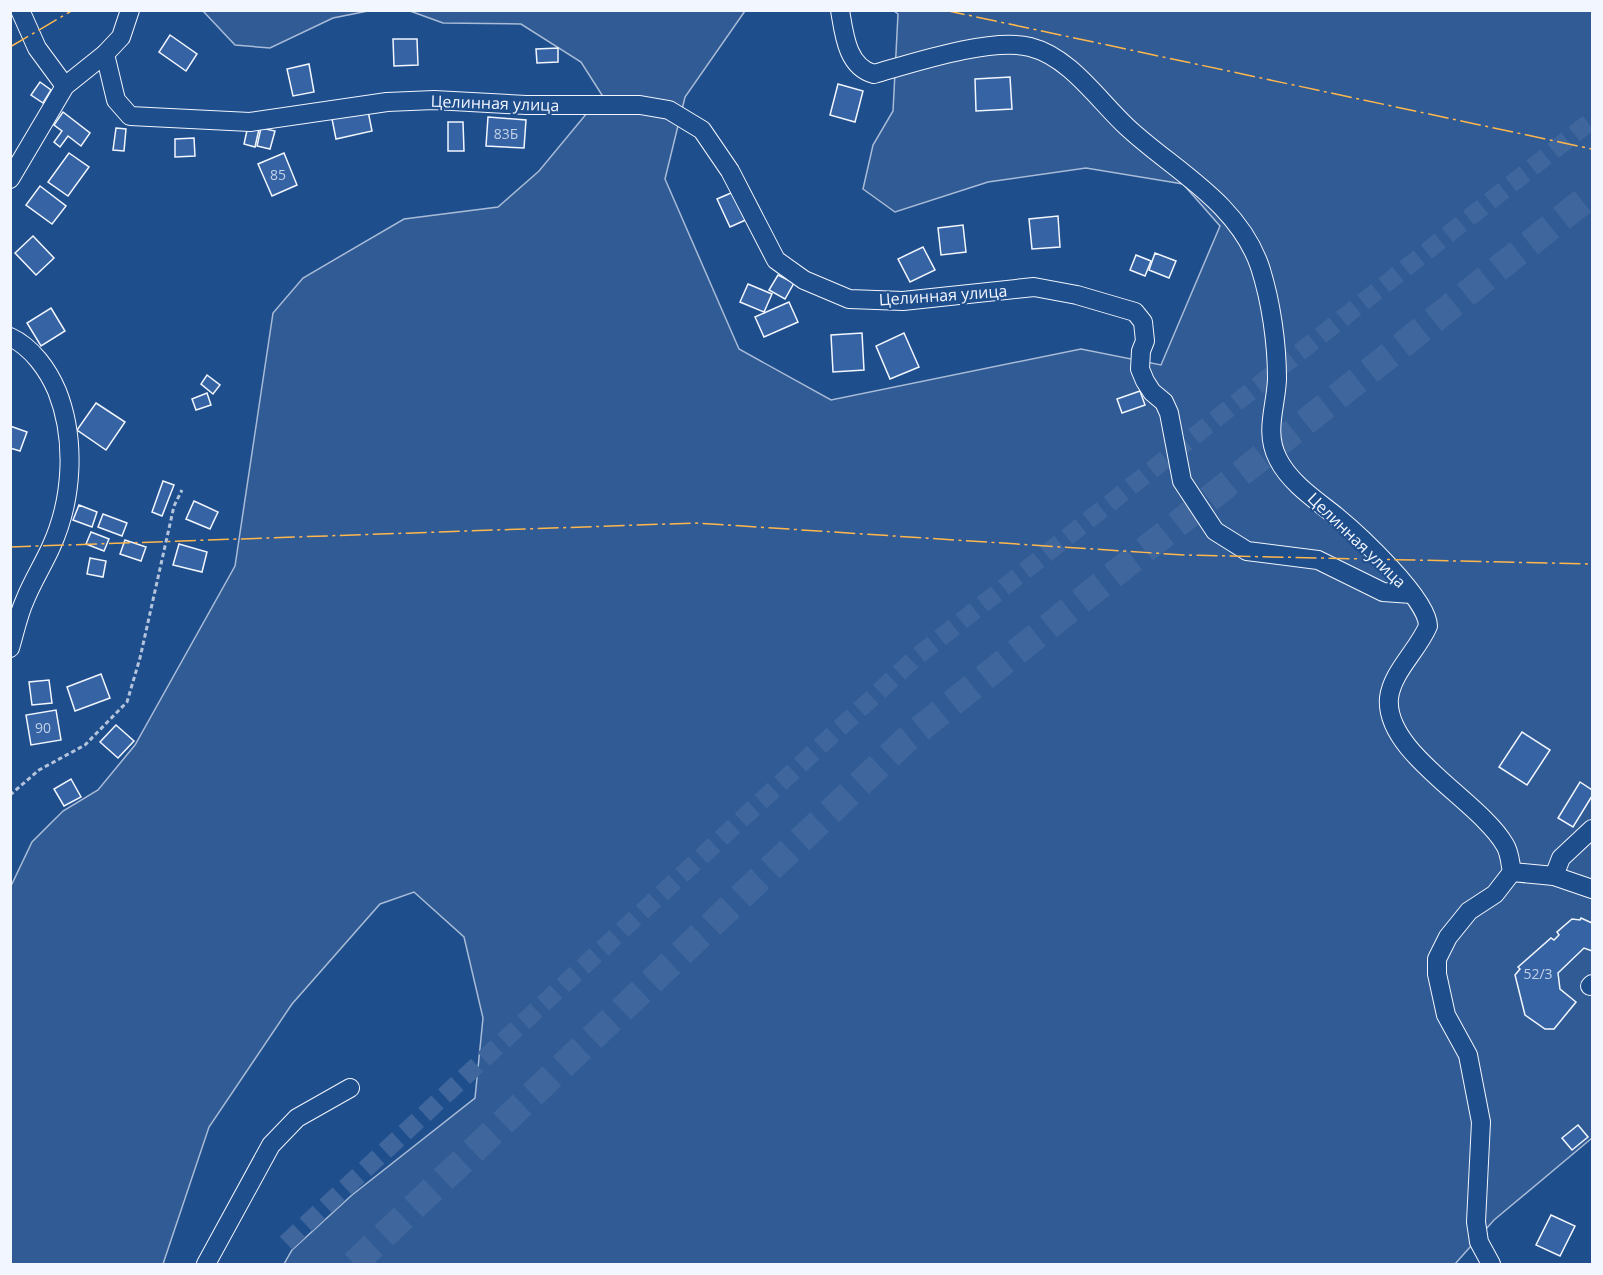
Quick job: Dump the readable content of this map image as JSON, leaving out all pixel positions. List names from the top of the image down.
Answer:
{
  "streets": {
    "street": ["Целинная улица"]
  },
  "house_numbers": [
    "83Б",
    "85",
    "90",
    "52/3"
  ]
}
